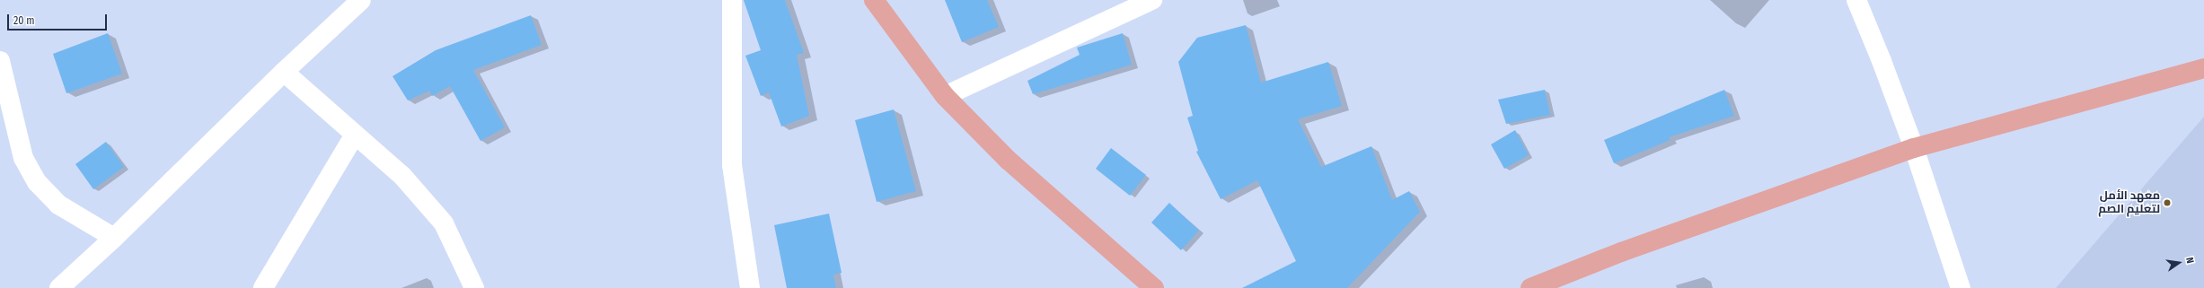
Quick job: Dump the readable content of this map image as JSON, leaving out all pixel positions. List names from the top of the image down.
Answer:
{
  "places": ["معهد الأمل لتعليم الصم"],
  "scale_bar": "20 m",
  "north": "right"
}
